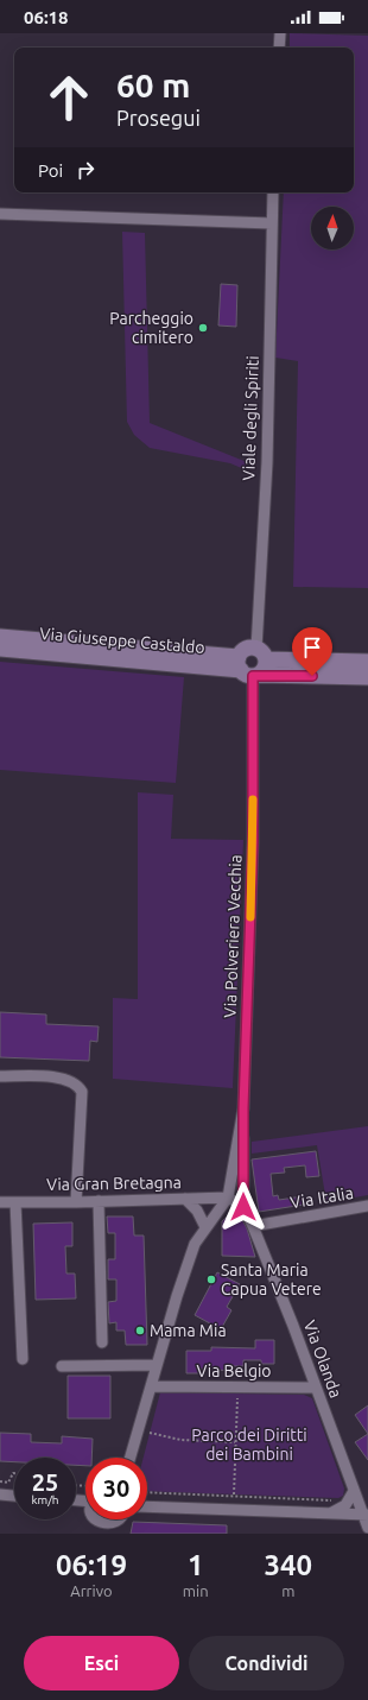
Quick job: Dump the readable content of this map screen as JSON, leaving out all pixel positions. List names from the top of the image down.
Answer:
{
  "streets": {
    "street": [
      "Viale degli Spiriti",
      "Via Giuseppe Castaldo",
      "Via Polveriera Vecchia",
      "Via Gran Bretagna",
      "Via Italia",
      "Via Olanda",
      "Via Belgio"
    ]
  },
  "crossings": [
    ["Via Giuseppe Castaldo", "Via Polveriera Vecchia"],
    ["Via Polveriera Vecchia", "Via Gran Bretagna"],
    ["Via Italia", "Via Olanda"],
    ["Via Olanda", "Via Belgio"]
  ],
  "parks": ["Parco dei Diritti dei Bambini"],
  "places": ["Parcheggio cimitero", "Santa Maria Capua Vetere", "Mama Mia"],
  "north": "top",
  "page": {
    "status": "06:18",
    "turn": ["60 m", "Prosegui"],
    "then": "Poi",
    "speed": "25 km/h",
    "limit": "30",
    "eta": [
      "06:19",
      "Arrivo",
      "1",
      "min",
      "340",
      "m"
    ],
    "buttons": ["Esci", "Condividi"]
  }
}
